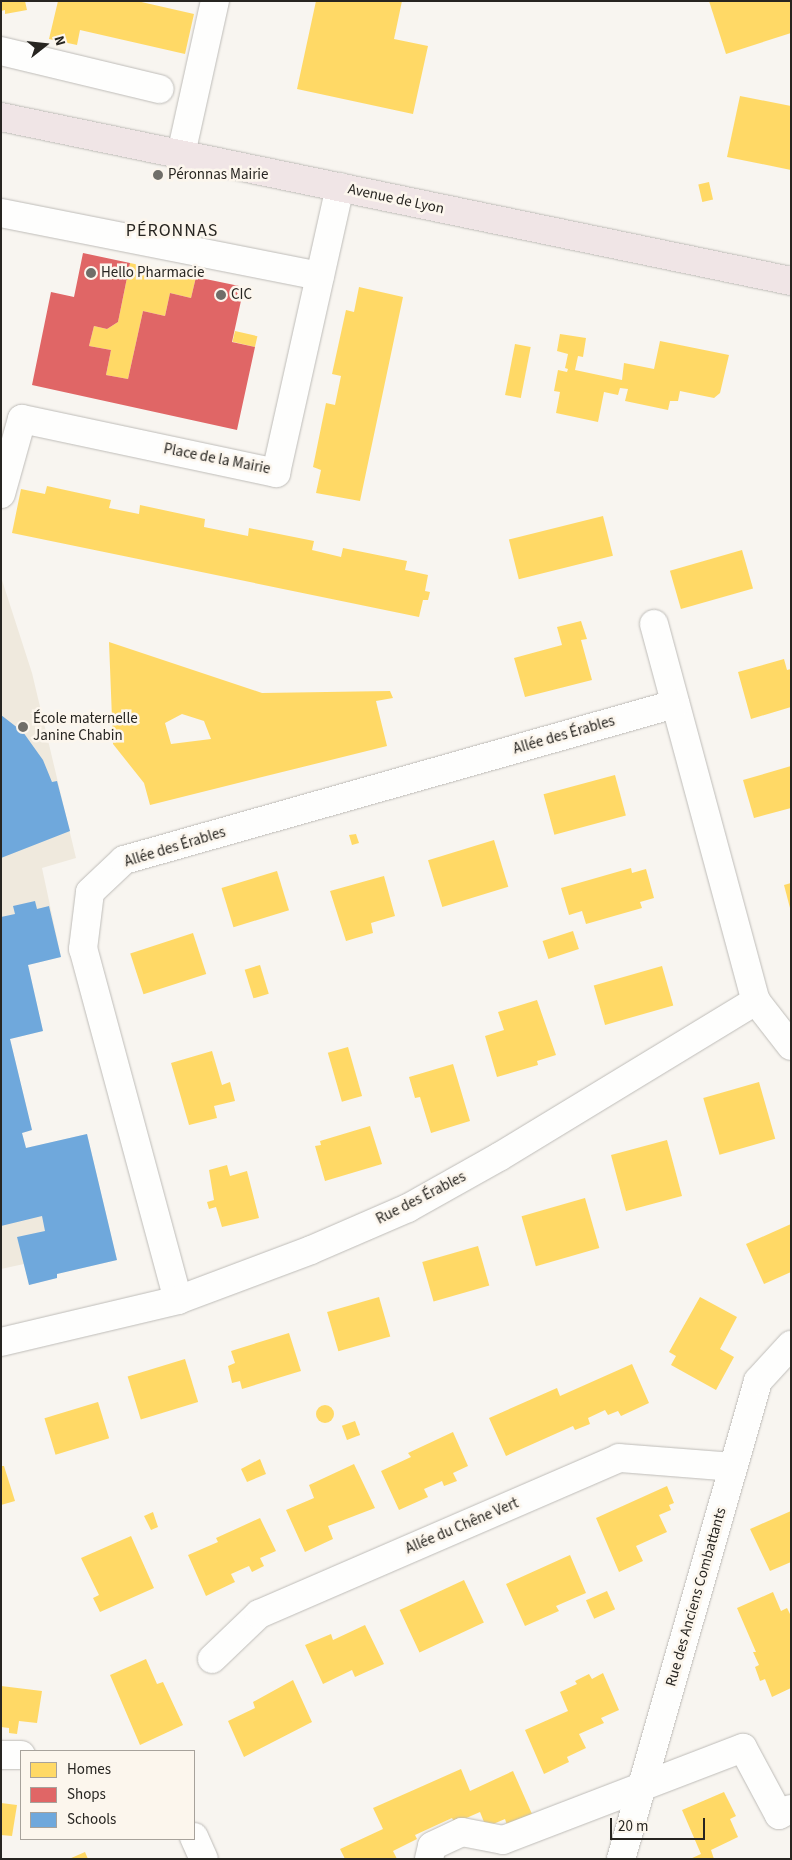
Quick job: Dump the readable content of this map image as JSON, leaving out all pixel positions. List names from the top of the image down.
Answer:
{
  "streets": {
    "main road": ["Avenue de Lyon"],
    "street": [
      "Place de la Mairie",
      "Allée des Érables",
      "Rue des Érables",
      "Allée du Chêne Vert",
      "Rue des Anciens Combattants"
    ]
  },
  "crossings": [
    ["Avenue de Lyon", "Place de la Mairie"],
    ["Allée des Érables", "Rue des Érables"],
    ["Allée du Chêne Vert", "Rue des Anciens Combattants"]
  ],
  "districts": ["PÉRONNAS"],
  "places": [
    "Péronnas Mairie",
    "Hello Pharmacie",
    "CIC",
    "École maternelle Janine Chabin"
  ],
  "legend": ["Homes", "Shops", "Schools"],
  "scale_bar": "20 m",
  "north": "right"
}
